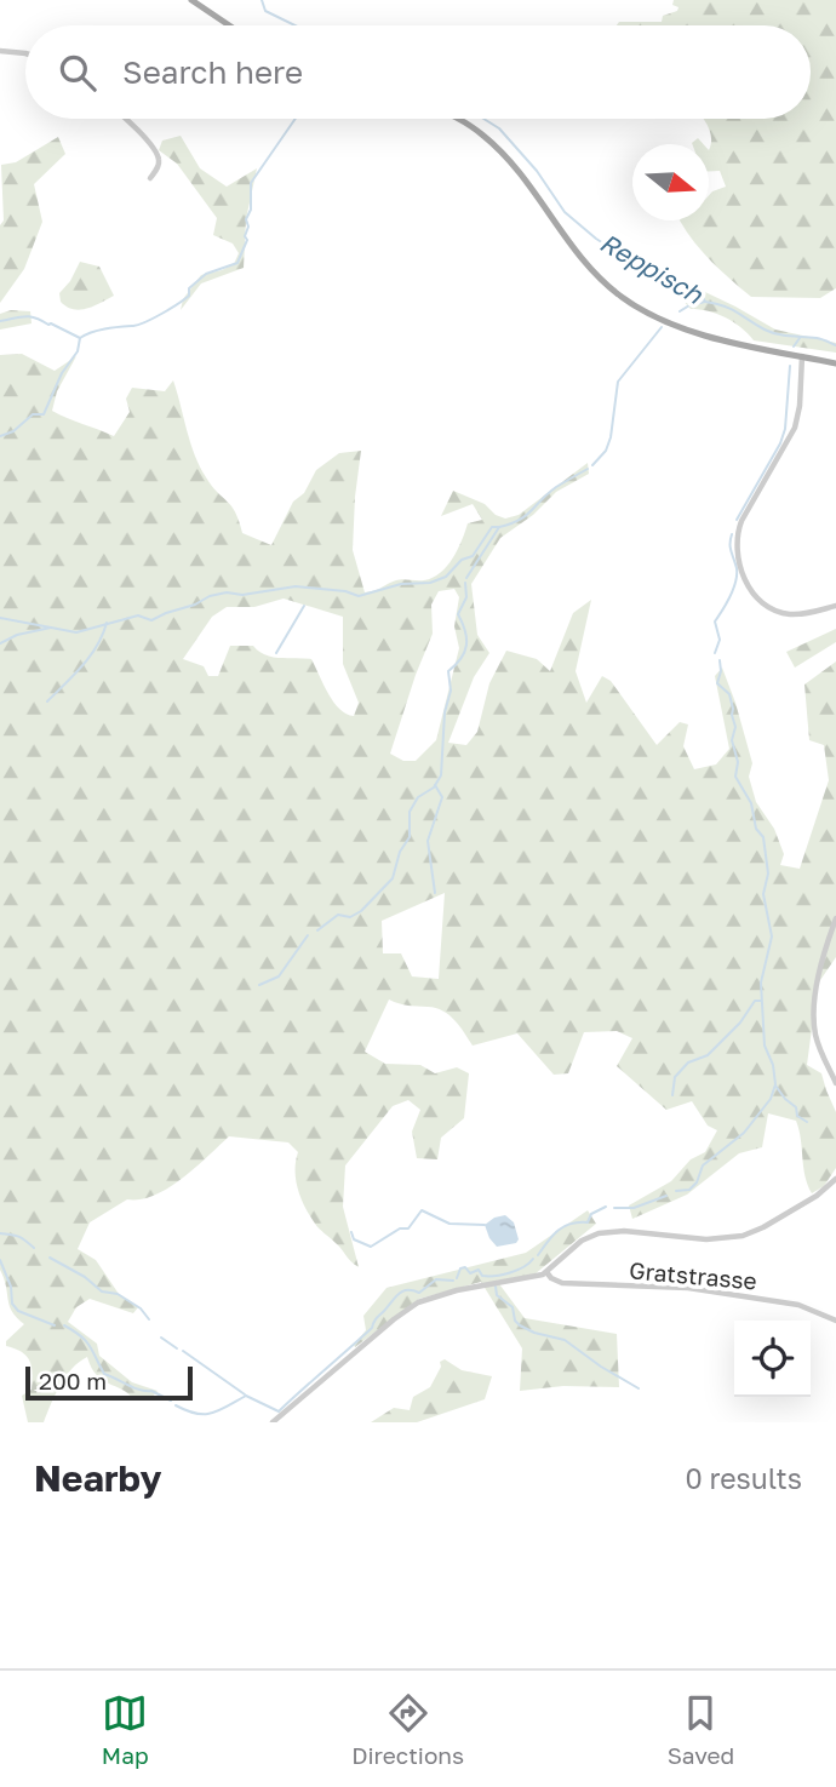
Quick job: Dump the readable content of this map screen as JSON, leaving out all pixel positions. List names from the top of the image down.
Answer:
{
  "streets": {
    "street": ["Gratstrasse"]
  },
  "water": ["Reppisch"],
  "scale_bar": "200 m",
  "north": "right",
  "page": {
    "search": "Search here",
    "scale": "200 m",
    "heading": ["Nearby", "0 results"],
    "nav": ["Map", "Directions", "Saved"]
  }
}
